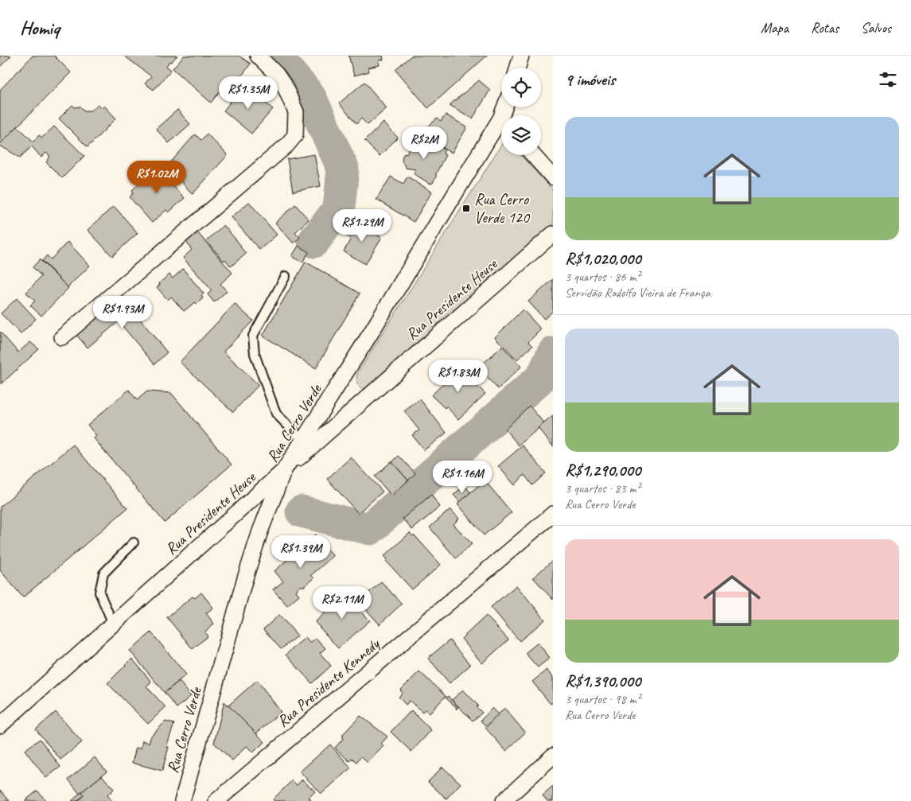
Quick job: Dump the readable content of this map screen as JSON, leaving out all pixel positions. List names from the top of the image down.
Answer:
{
  "streets": {
    "street": ["Rua Presidente Heuse", "Rua Cerro Verde", "Rua Presidente Kennedy"]
  },
  "crossings": [
    ["Rua Presidente Heuse", "Rua Cerro Verde"]
  ],
  "places": {
    "transit": ["Rua Cerro Verde 120"]
  },
  "page": {
    "header": "Homiq",
    "nav": ["Mapa", "Rotas", "Salvos"],
    "heading": "9 imóveis",
    "price": [
      "R$1.35M",
      "R$2M",
      "R$1.02M",
      "R$1.29M",
      "R$1.93M",
      "R$1.83M",
      "R$1.16M",
      "R$1.39M",
      "R$2.11M"
    ],
    "list": [
      {
        "name": "R$1,020,000",
        "note": "3 quartos · 86 m² · Servidão Rodolfo Vieira de França"
      },
      {
        "name": "R$1,290,000",
        "note": "3 quartos · 83 m² · Rua Cerro Verde"
      },
      {
        "name": "R$1,390,000",
        "note": "3 quartos · 98 m² · Rua Cerro Verde"
      }
    ]
  }
}
